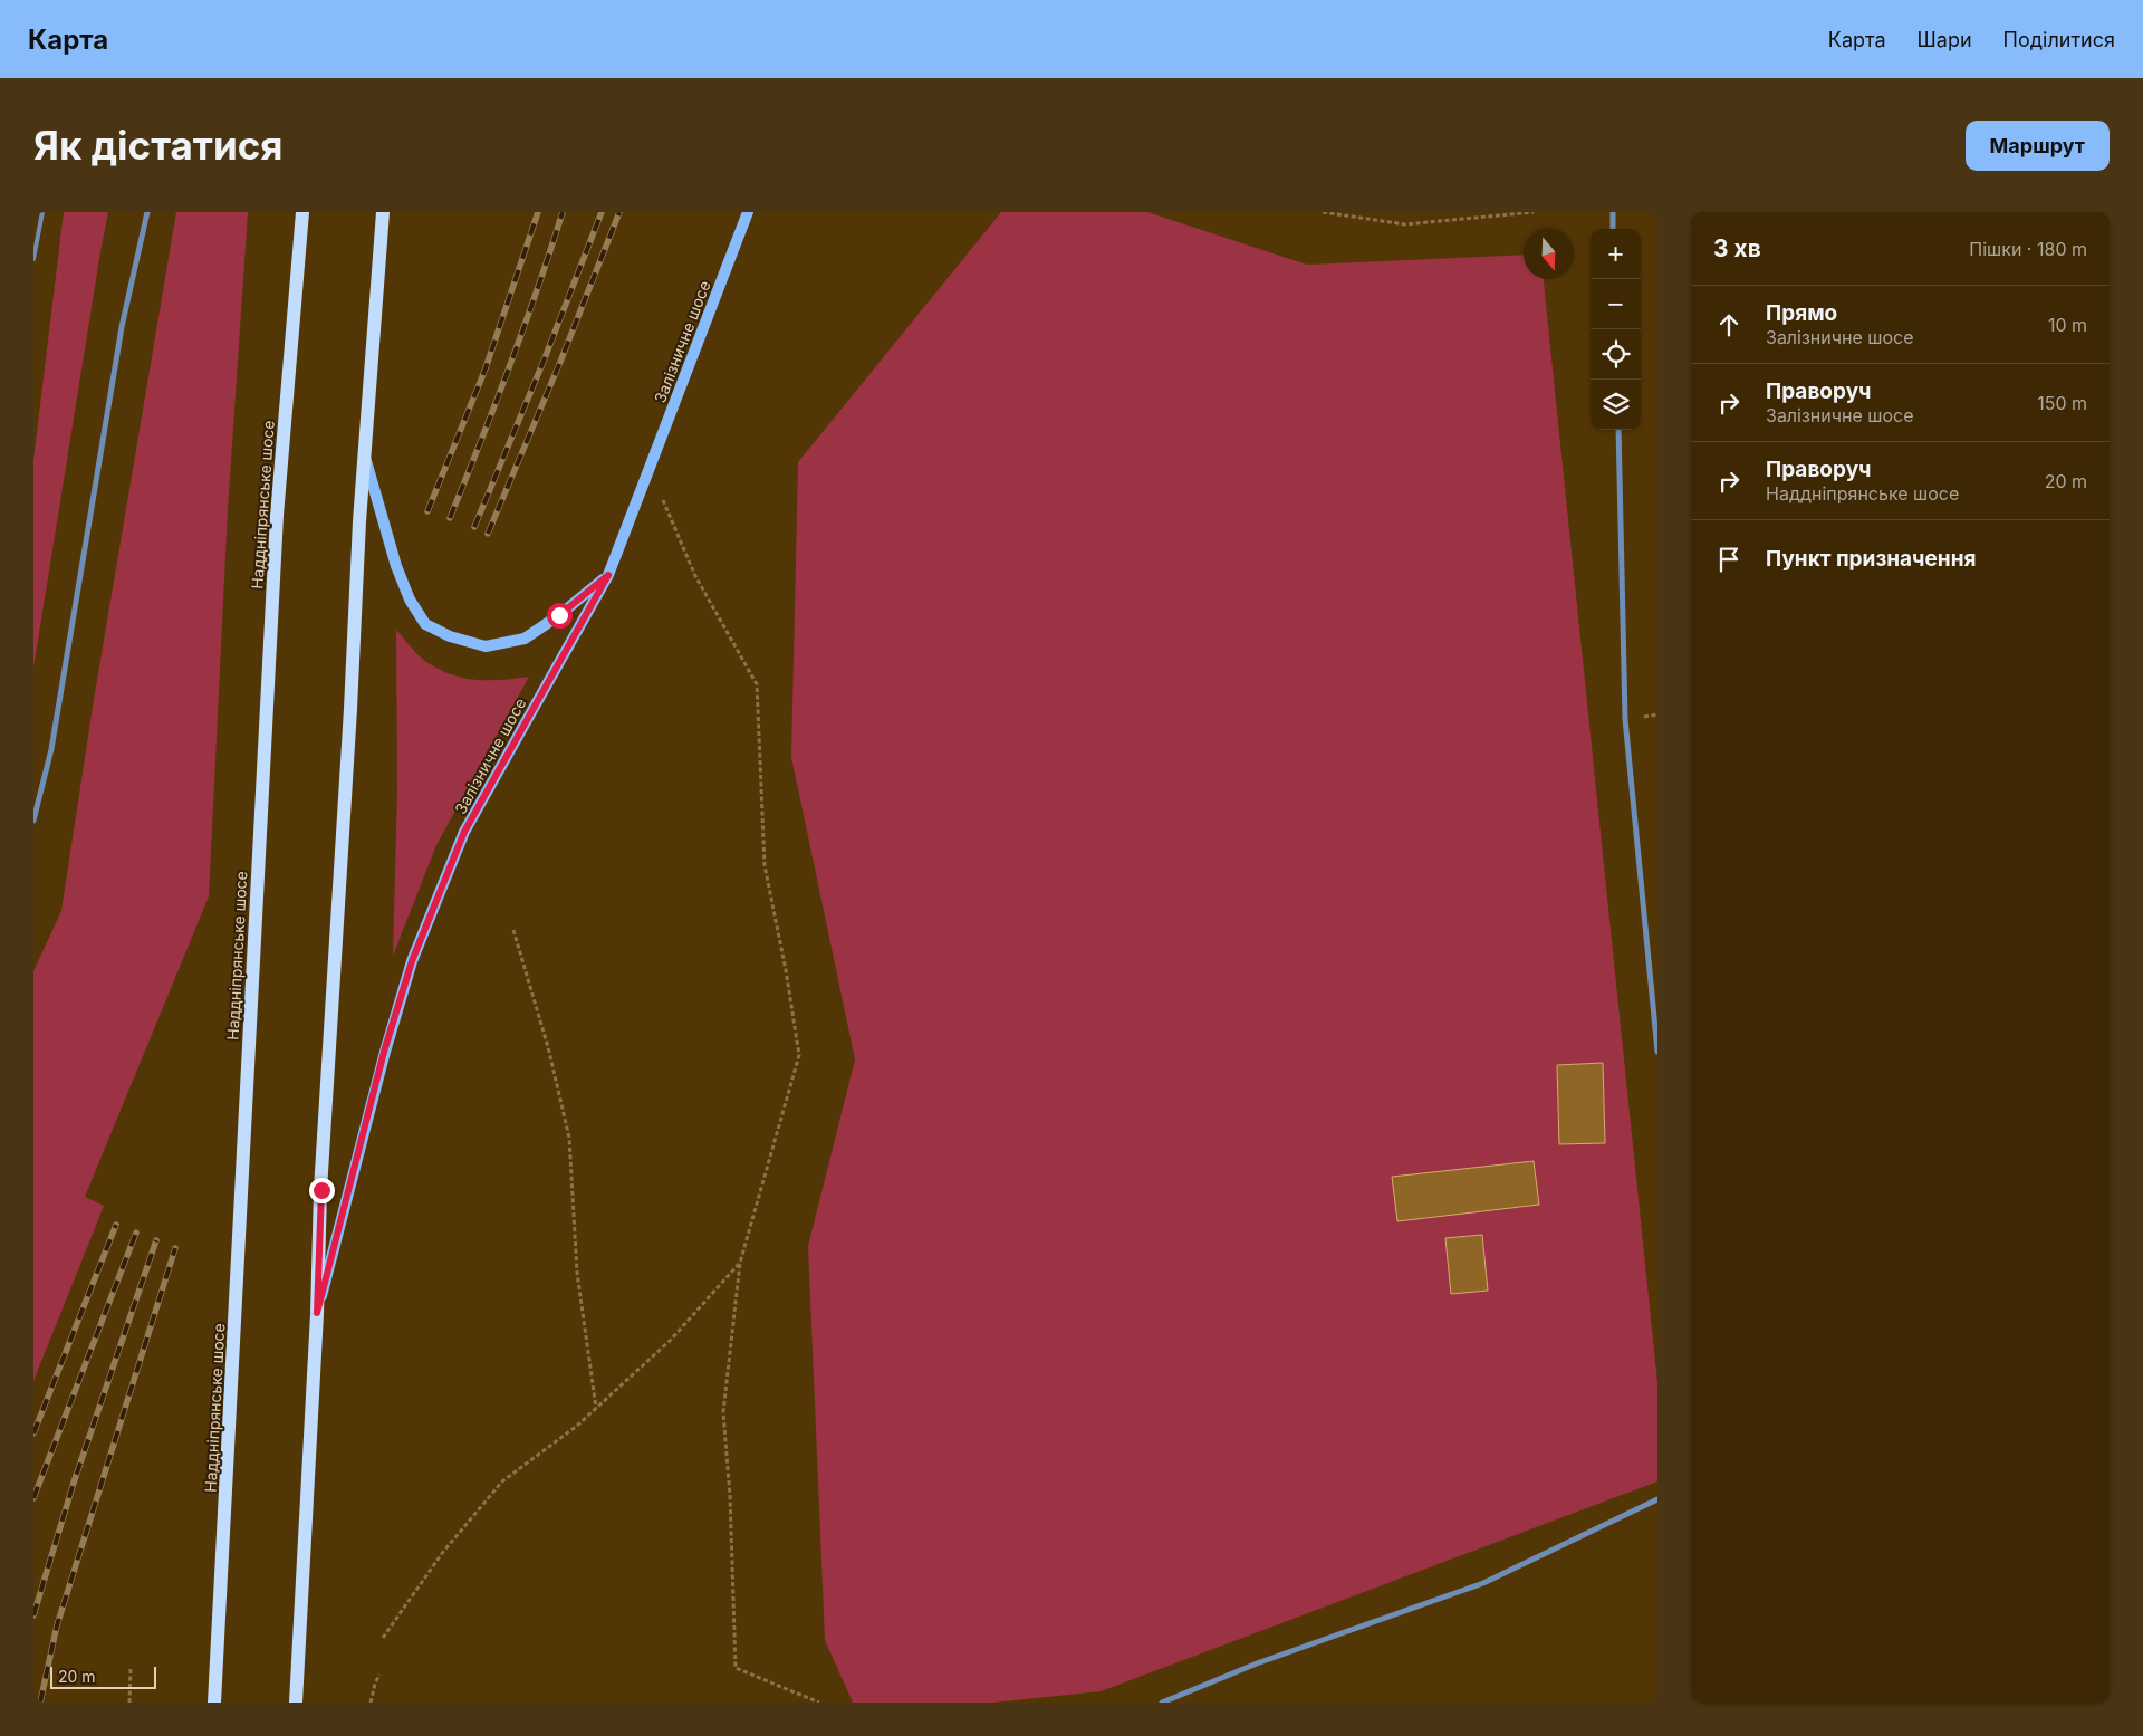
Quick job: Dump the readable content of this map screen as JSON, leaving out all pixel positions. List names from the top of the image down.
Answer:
{
  "streets": {
    "main road": ["Наддніпрянське шосе"],
    "street": ["Залізничне шосе"]
  },
  "scale_bar": "20 m",
  "north": "bottom",
  "page": {
    "header": "Карта",
    "nav": ["Карта", "Шари", "Поділитися"],
    "buttons": "Маршрут",
    "title": "Як дістатися",
    "heading": ["3 хв", "Пішки · 180 m"],
    "map_buttons": ["+", "−"],
    "list": [
      ["Прямо", "Залізничне шосе", "10 m"],
      ["Праворуч", "Залізничне шосе", "150 m"],
      ["Праворуч", "Наддніпрянське шосе", "20 m"],
      "Пункт призначення"
    ],
    "scale": "20 m"
  }
}
